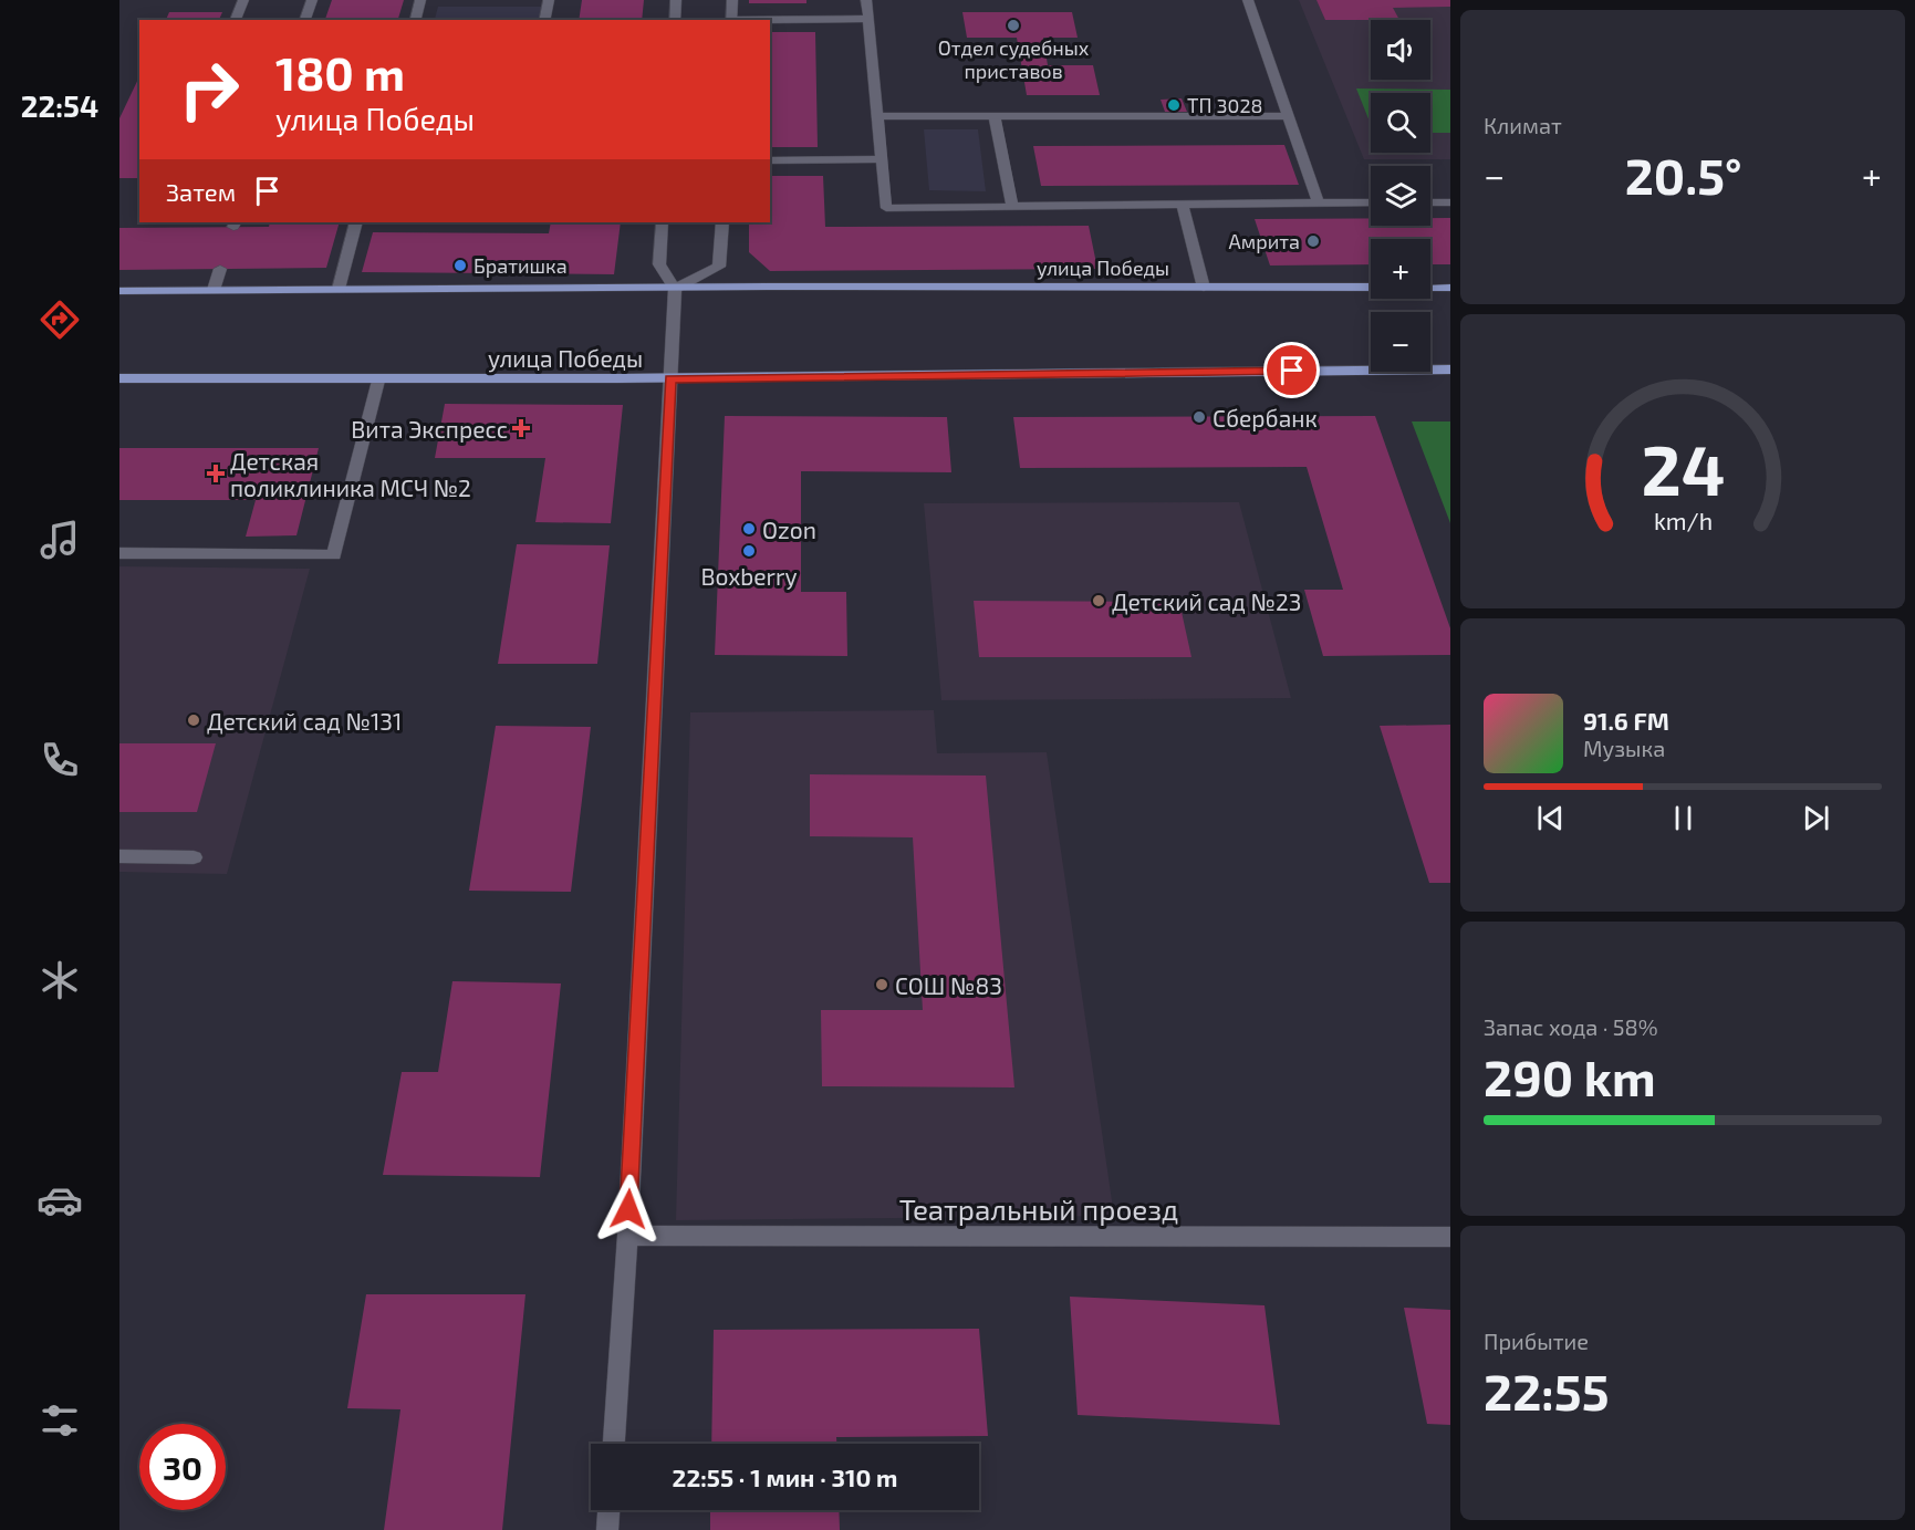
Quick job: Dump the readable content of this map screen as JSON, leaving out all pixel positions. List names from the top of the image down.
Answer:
{
  "streets": {
    "main road": ["улица Победы"],
    "street": ["Театральный проезд"]
  },
  "places": {
    "other": [
      "Отдел судебных приставов",
      "ТП 3028",
      "Амрита",
      "Братишка",
      "Сбербанк",
      "Ozon",
      "Boxberry",
      "Детский сад №23",
      "Детский сад №131",
      "СОШ №83"
    ],
    "health": ["Вита Экспресс", "Детская поликлиника МСЧ №2"]
  },
  "page": {
    "tabs": "22:54",
    "tile": [
      "Климат",
      ["Запас хода · 58%", "290 km"],
      ["Прибытие", "22:55"]
    ],
    "map_buttons": ["+", "−"],
    "turn": ["180 m", "улица Победы"],
    "heat": ["−", "20.5°", "+"],
    "then": "Затем",
    "song": ["91.6 FM", "Музыка"],
    "limit": "30",
    "trip": "22:55 · 1 мин · 310 m",
    "gauge": ["24", "km/h"]
  }
}
